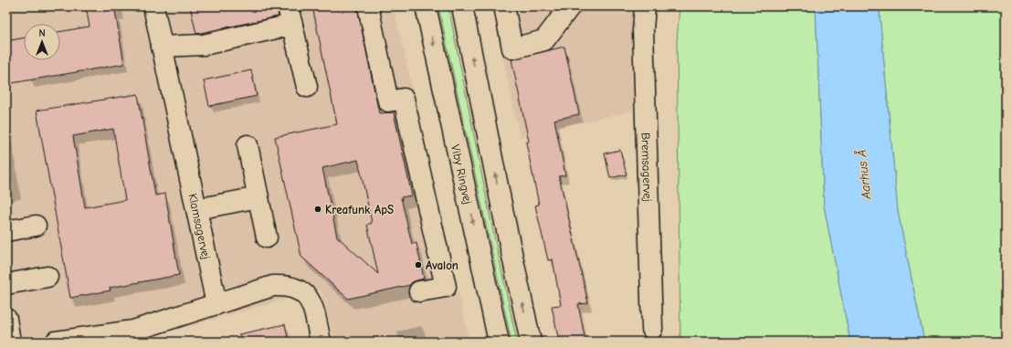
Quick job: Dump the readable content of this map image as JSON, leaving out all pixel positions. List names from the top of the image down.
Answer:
{
  "streets": {
    "street": ["Bremsagervej", "Viby Ringvej", "Klamsagervej"]
  },
  "water": ["Aarhus Å"],
  "places": ["Kreafunk ApS", "Avalon"],
  "north": "top"
}
